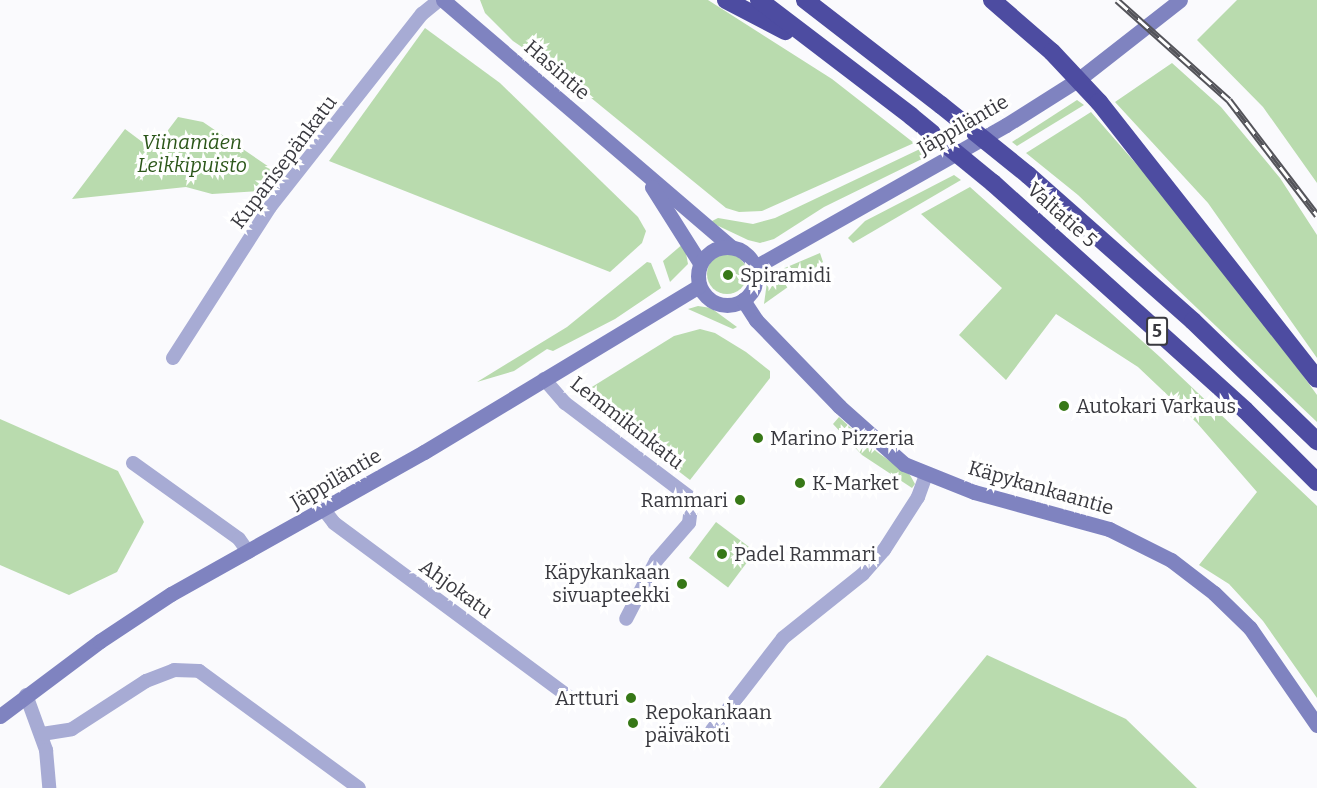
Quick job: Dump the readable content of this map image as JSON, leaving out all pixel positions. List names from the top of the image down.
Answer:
{
  "streets": {
    "highway": ["Valtatie 5", "5"],
    "main road": ["Hasintie", "Jäppiläntie", "Käpykankaantie"],
    "street": ["Kuparisepänkatu", "Lemmikinkatu", "Ahjokatu"]
  },
  "crossings": [
    ["Hasintie", "Jäppiläntie"],
    ["Hasintie", "Kuparisepänkatu"],
    ["Hasintie", "Käpykankaantie"],
    ["Jäppiläntie", "Lemmikinkatu"],
    ["Jäppiläntie", "Käpykankaantie"],
    ["Jäppiläntie", "Ahjokatu"]
  ],
  "parks": ["Viinamäen Leikkipuisto"],
  "places": [
    "Spiramidi",
    "Autokari Varkaus",
    "Marino Pizzeria",
    "K-Market",
    "Rammari",
    "Padel Rammari",
    "Käpykankaan sivuapteekki",
    "Artturi",
    "Repokankaan päiväkoti"
  ]
}
